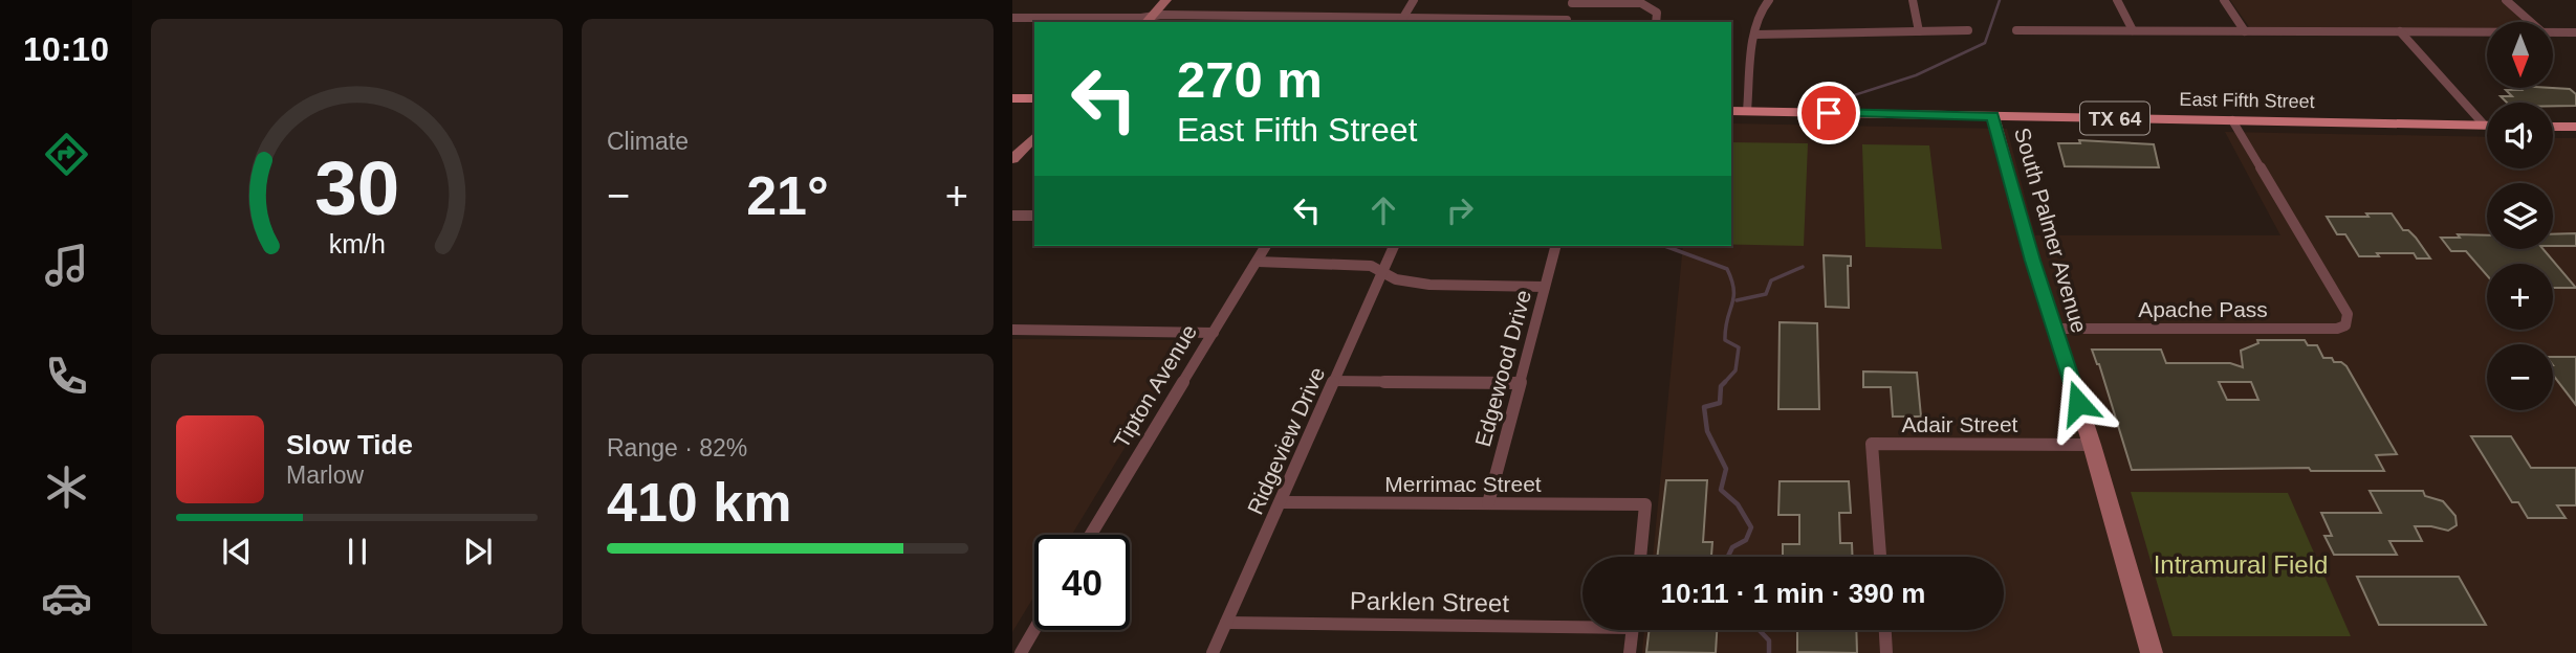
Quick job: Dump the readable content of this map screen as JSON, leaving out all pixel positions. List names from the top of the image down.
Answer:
{
  "streets": {
    "main road": ["East Fifth Street", "TX 64"],
    "street": [
      "South Palmer Avenue",
      "Apache Pass",
      "Edgewood Drive",
      "Tipton Avenue",
      "Adair Street",
      "Ridgeview Drive",
      "Merrimac Street",
      "Parklen Street"
    ]
  },
  "crossings": [
    ["East Fifth Street", "South Palmer Avenue"],
    ["East Fifth Street", "Apache Pass"],
    ["South Palmer Avenue", "Apache Pass"],
    ["South Palmer Avenue", "Adair Street"],
    ["Edgewood Drive", "Merrimac Street"],
    ["Ridgeview Drive", "Merrimac Street"],
    ["Ridgeview Drive", "Parklen Street"]
  ],
  "parks": ["Intramural Field"],
  "north": "bottom",
  "page": {
    "tabs": "10:10",
    "tile": [
      "Climate",
      ["Range · 82%", "410 km"]
    ],
    "map_buttons": ["+", "−"],
    "turn": ["270 m", "East Fifth Street"],
    "heat": ["−", "21°", "+"],
    "song": ["Slow Tide", "Marlow"],
    "limit": "40",
    "trip": "10:11 · 1 min · 390 m",
    "gauge": ["30", "km/h"]
  }
}
